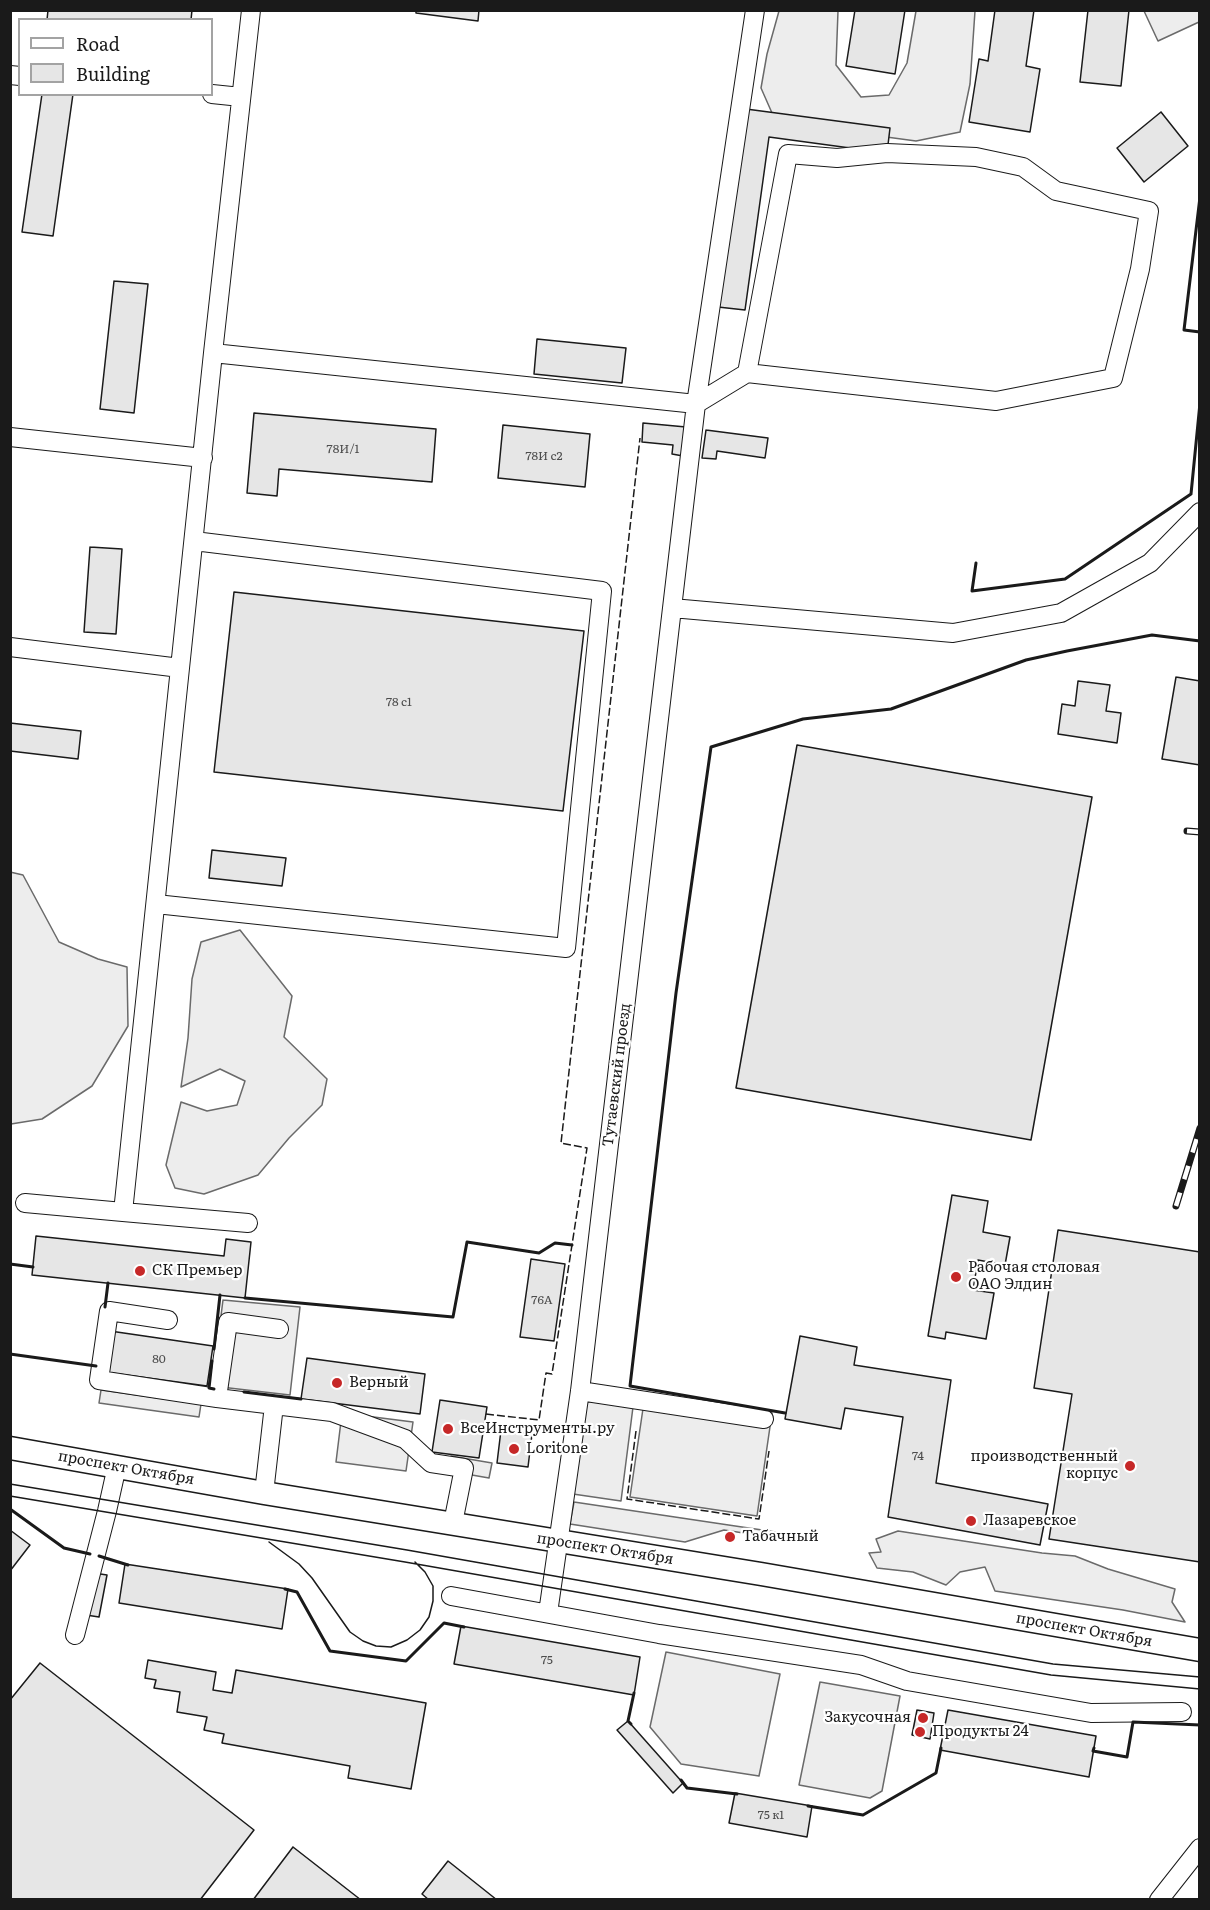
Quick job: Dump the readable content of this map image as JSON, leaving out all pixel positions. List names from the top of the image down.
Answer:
{
  "streets": {
    "main road": ["проспект Октября"],
    "street": ["Тутаевский проезд"]
  },
  "crossings": [
    ["Тутаевский проезд", "проспект Октября"]
  ],
  "places": [
    "СК Премьер",
    "Рабочая столовая ОАО Элдин",
    "Верный",
    "ВсеИнструменты.ру",
    "Loritone",
    "производственный корпус",
    "Лазаревское",
    "Табачный",
    "Закусочная",
    "Продукты 24"
  ],
  "house_numbers": [
    "78И/1",
    "78И с2",
    "78 с1",
    "76А",
    "80",
    "74",
    "75",
    "75 к1"
  ],
  "legend": ["Road", "Building"]
}
